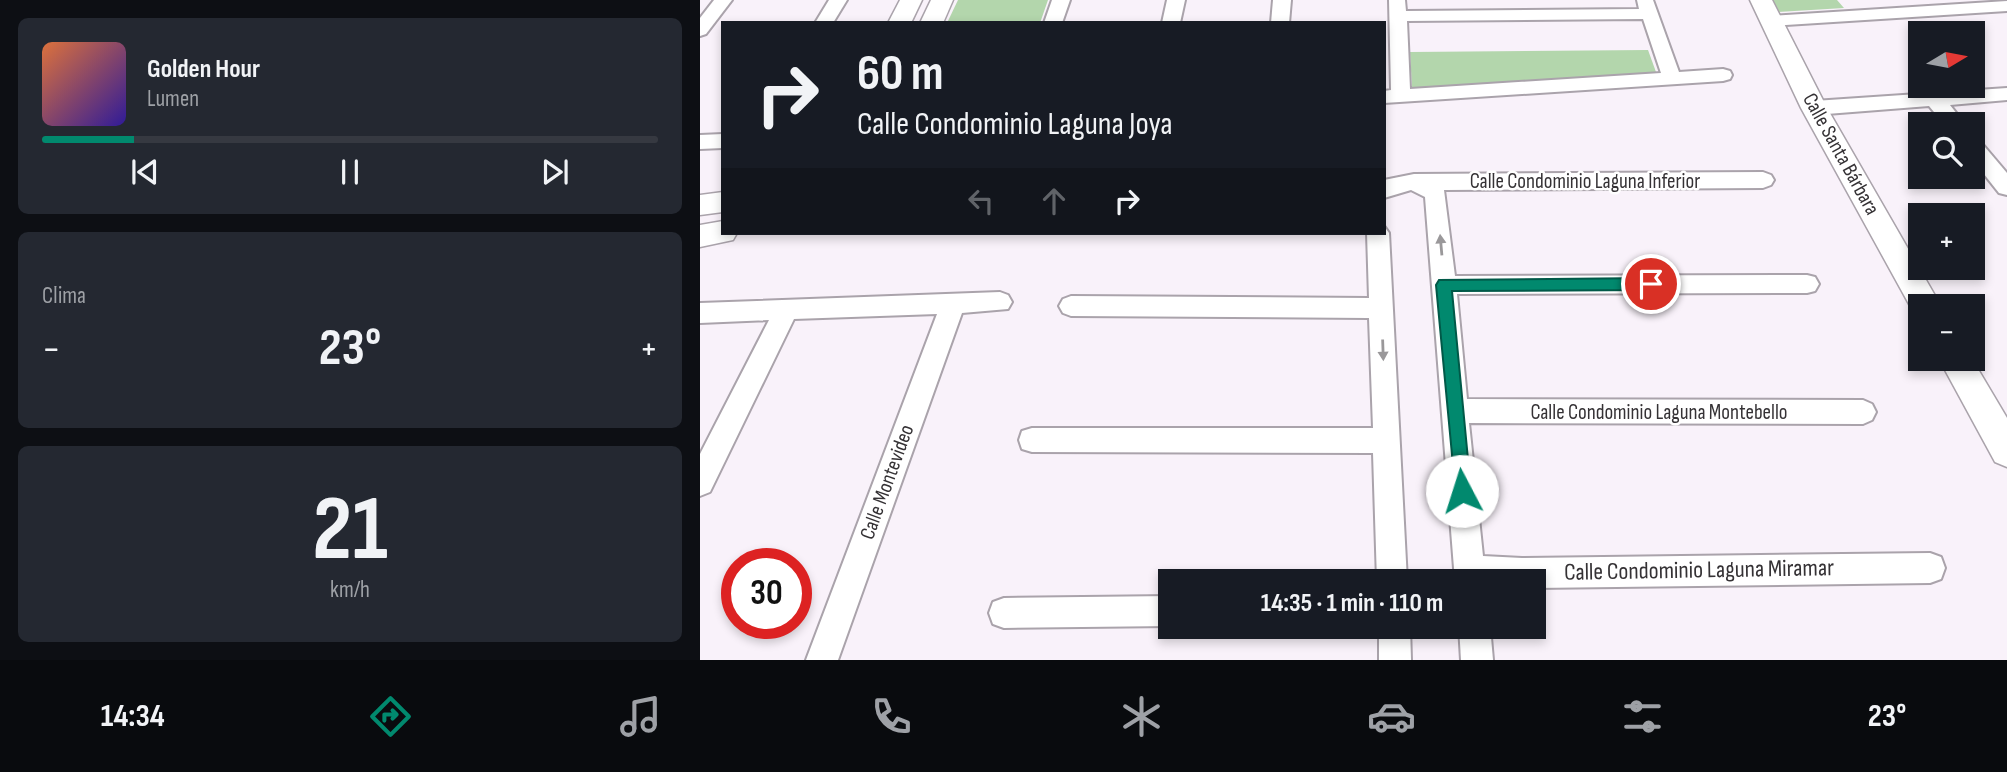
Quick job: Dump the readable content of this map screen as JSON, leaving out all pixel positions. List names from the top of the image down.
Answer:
{
  "streets": {
    "street": [
      "Calle Santa Bárbara",
      "Calle Condominio Laguna Inferior",
      "Calle Condominio Laguna Montebello",
      "Calle Montevideo",
      "Calle Condominio Laguna Miramar"
    ]
  },
  "north": "right",
  "page": {
    "map_buttons": ["+", "−"],
    "turn": ["60 m", "Calle Condominio Laguna Joya"],
    "song": ["Golden Hour", "Lumen"],
    "tile": [
      "Clima",
      ["21", "km/h"]
    ],
    "heat": ["−", "23°", "+"],
    "limit": "30",
    "trip": "14:35 · 1 min · 110 m",
    "tabs": ["14:34", "23°"]
  }
}
